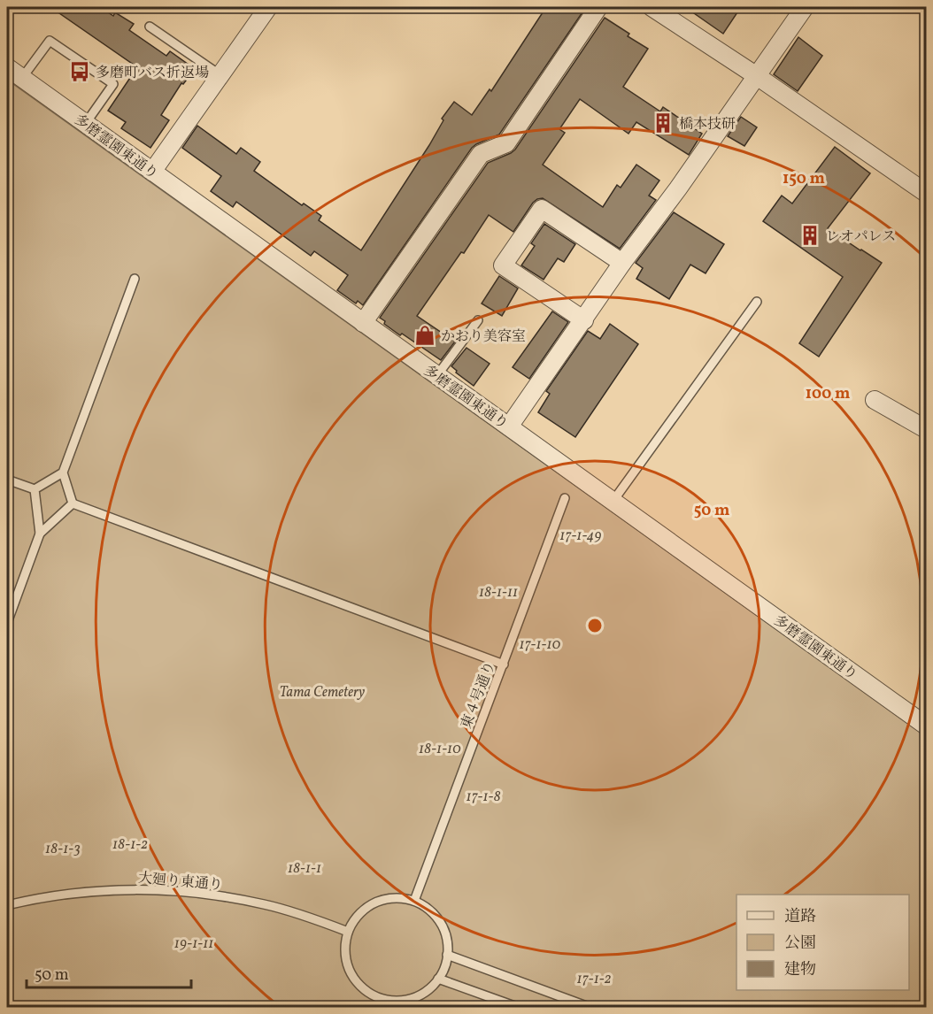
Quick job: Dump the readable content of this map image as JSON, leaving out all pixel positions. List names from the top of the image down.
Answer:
{
  "streets": {
    "street": ["多磨霊園東通り"],
    "lane": ["東４号通り", "大廻り東通り"]
  },
  "crossings": [
    ["東４号通り", "大廻り東通り"]
  ],
  "parks": [
    "17-1-49",
    "18-1-11",
    "17-1-10",
    "Tama Cemetery",
    "18-1-10",
    "17-1-8",
    "18-1-2",
    "18-1-3",
    "18-1-1",
    "19-1-11",
    "17-1-2"
  ],
  "places": {
    "bus stop": ["多磨町バス折返場"],
    "building": ["橋本技研", "レオパレス"],
    "shop": ["かおり美容室"]
  },
  "legend": ["道路", "公園", "建物"],
  "scale_bar": "50 m",
  "rings": ["150 m", "100 m", "50 m"]
}
